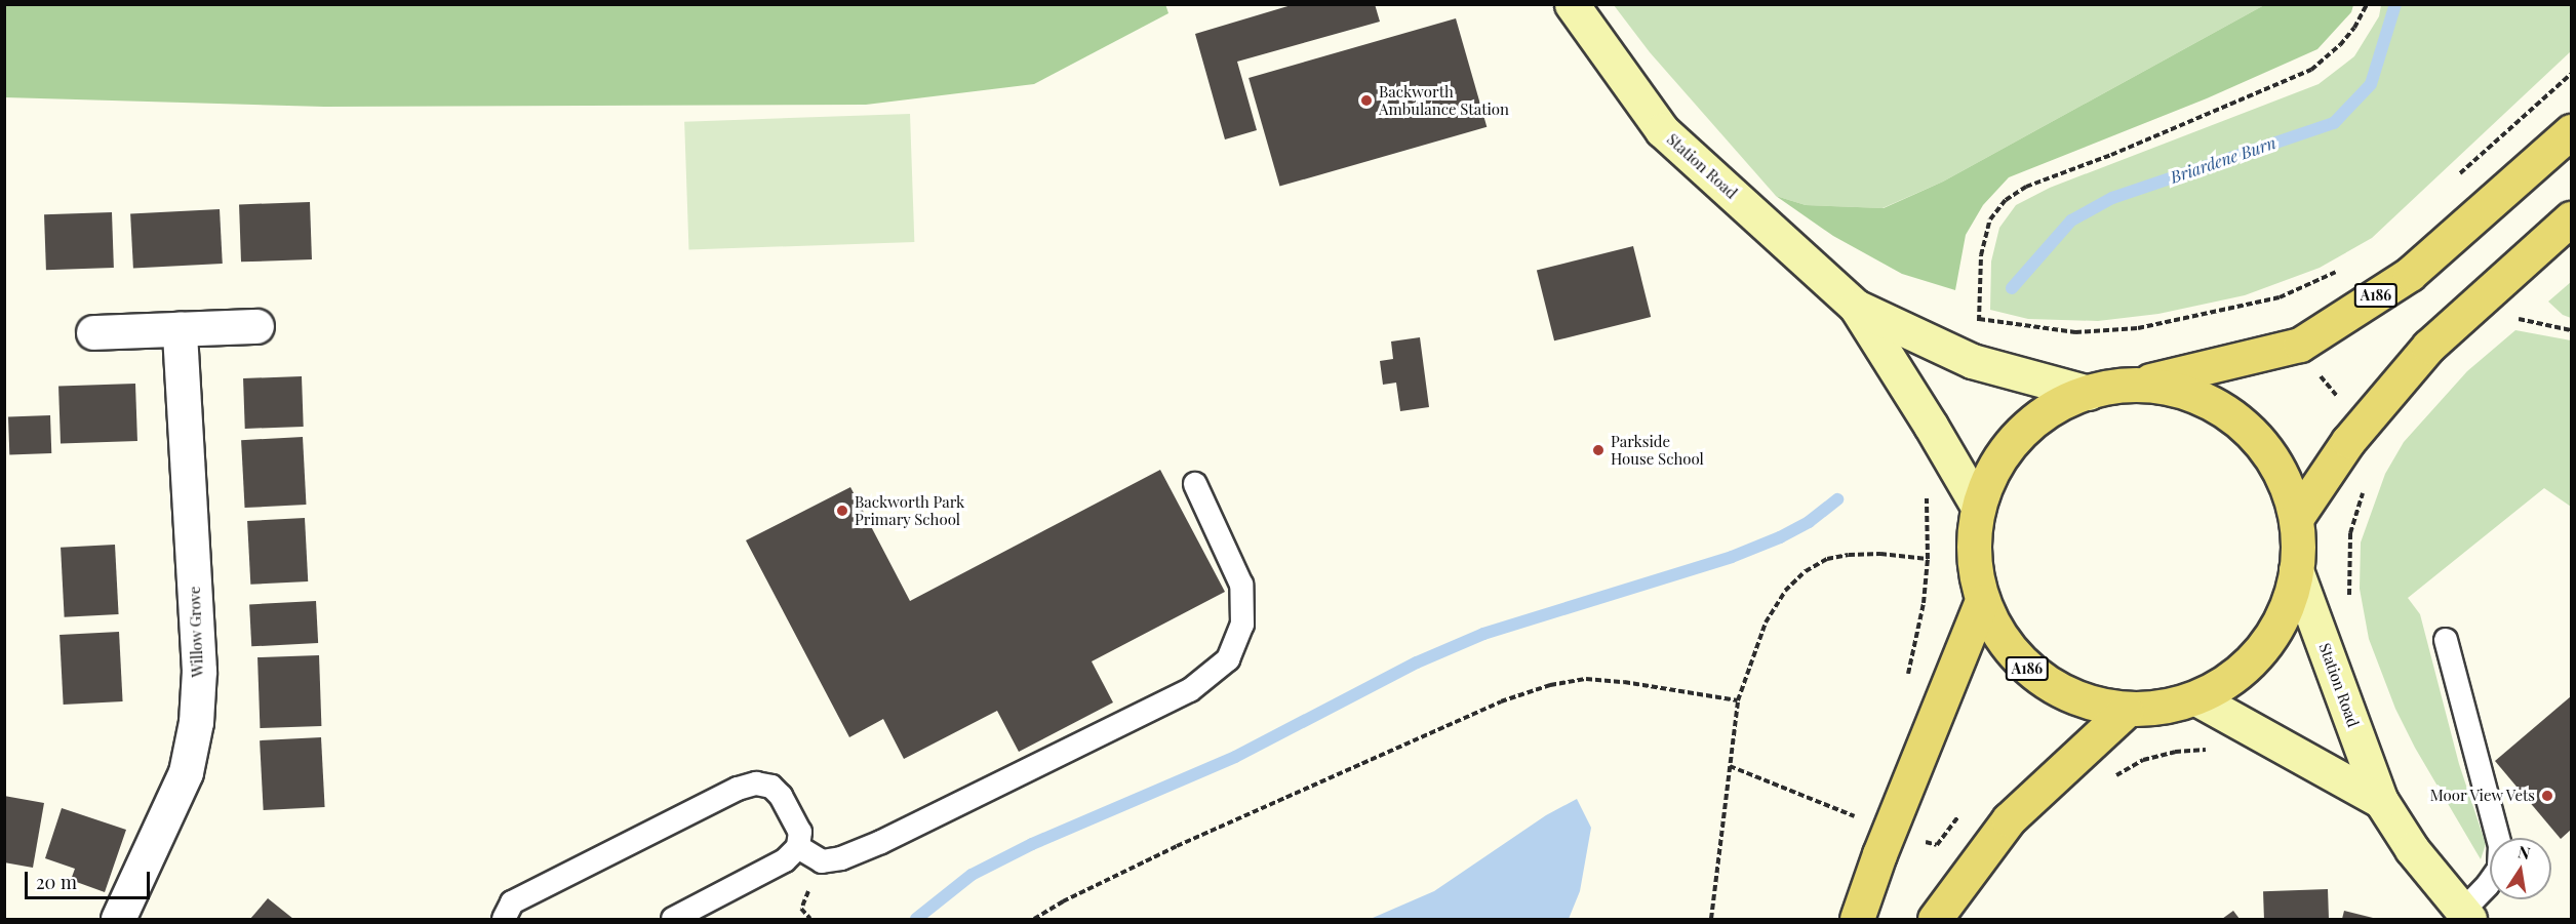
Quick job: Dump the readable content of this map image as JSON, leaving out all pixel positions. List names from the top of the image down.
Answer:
{
  "streets": {
    "main road": ["Station Road", "A186"],
    "street": ["Willow Grove"]
  },
  "crossings": [
    ["Station Road", "A186"]
  ],
  "water": ["Briardene Burn"],
  "places": [
    "Backworth Ambulance Station",
    "Parkside House School",
    "Backworth Park Primary School",
    "Moor View Vets"
  ],
  "scale_bar": "20 m",
  "north": "top"
}
